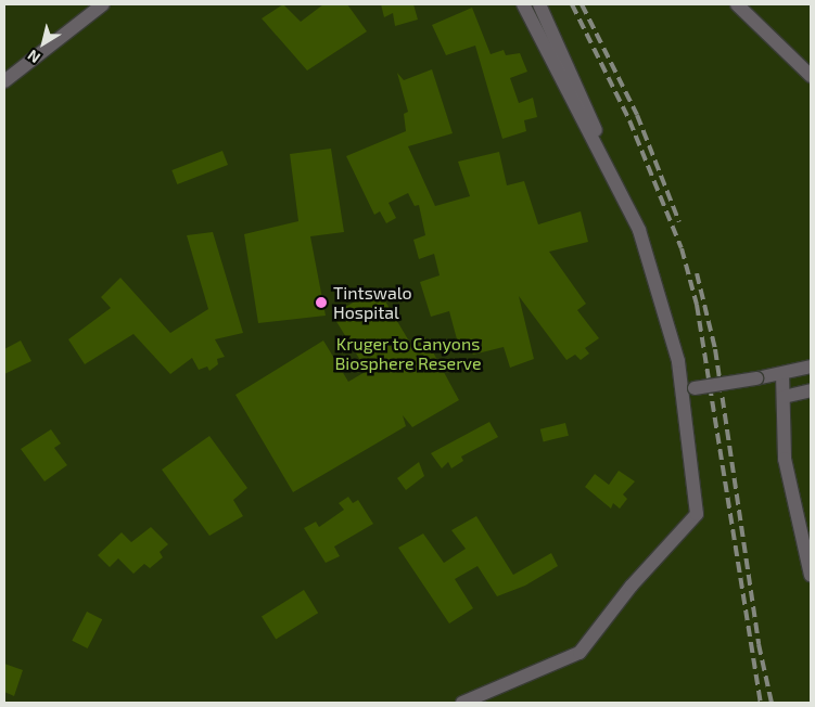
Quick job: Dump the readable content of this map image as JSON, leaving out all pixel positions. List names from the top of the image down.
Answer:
{
  "parks": ["Kruger to Canyons Biosphere Reserve"],
  "places": ["Tintswalo Hospital"],
  "north": "bottom left"
}
